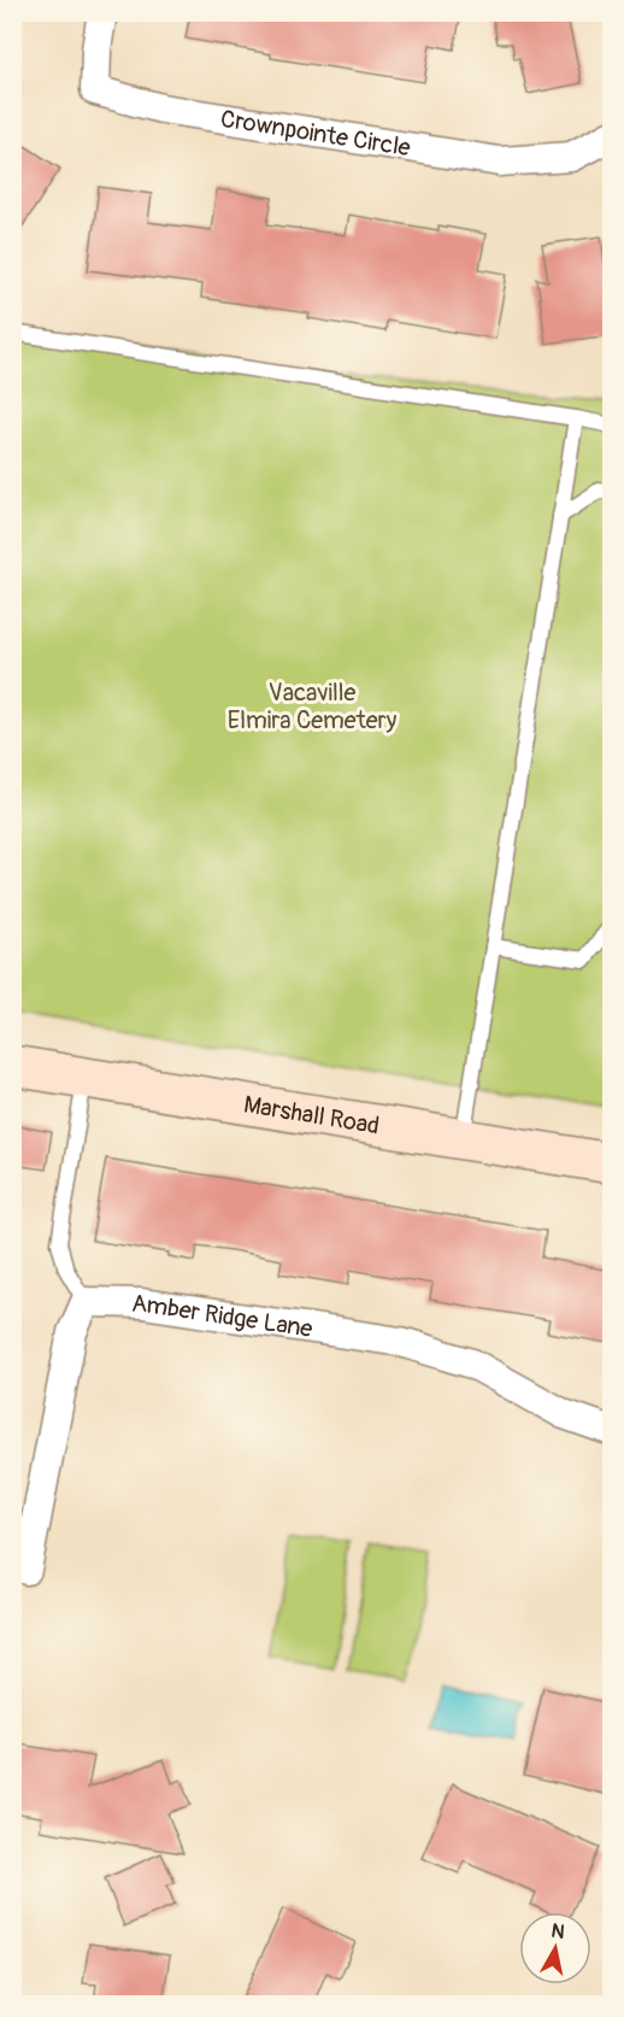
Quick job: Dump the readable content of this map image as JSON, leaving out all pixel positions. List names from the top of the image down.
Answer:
{
  "streets": {
    "street": ["Crownpointe Circle", "Marshall Road", "Amber Ridge Lane"]
  },
  "parks": ["Vacaville Elmira Cemetery"],
  "north": "top"
}
